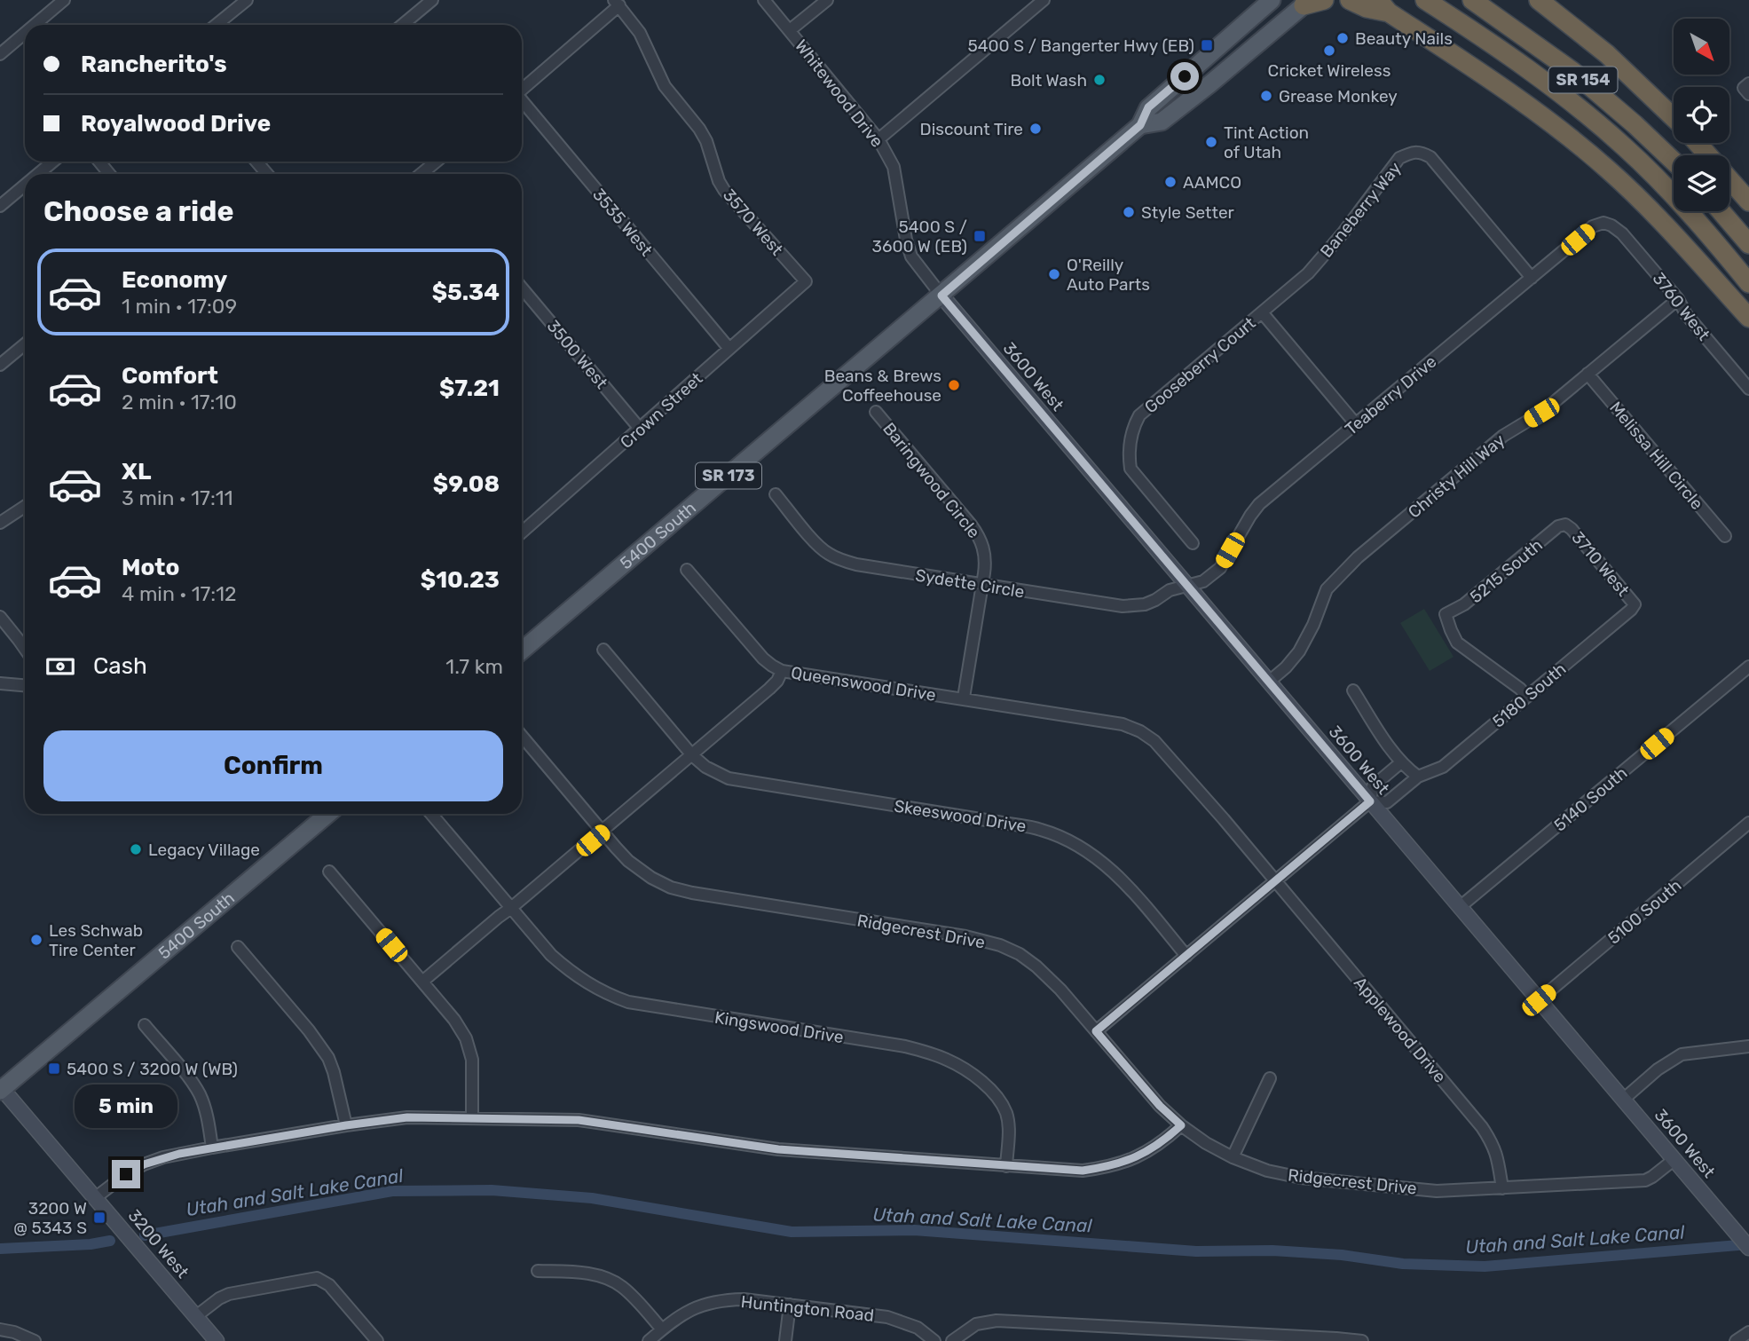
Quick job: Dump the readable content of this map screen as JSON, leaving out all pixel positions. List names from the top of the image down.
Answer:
{
  "streets": {
    "highway": ["SR 154"],
    "main road": ["SR 173", "5400 South"],
    "street": [
      "Whitewood Drive",
      "Baneberry Way",
      "3535 West",
      "3570 West",
      "3760 West",
      "3500 West",
      "Gooseberry Court",
      "3600 West",
      "Teaberry Drive",
      "Crown Street",
      "Melissa Hill Circle",
      "Christy Hill Way",
      "Baringwood Circle",
      "3710 West",
      "5215 South",
      "Sydette Circle",
      "Queenswood Drive",
      "5180 South",
      "5140 South",
      "Skeeswood Drive",
      "5100 South",
      "Ridgecrest Drive",
      "Kingswood Drive",
      "Applewood Drive",
      "3200 West",
      "Huntington Road"
    ]
  },
  "crossings": [
    ["Whitewood Drive", "3600 West"],
    ["Whitewood Drive", "5400 South"],
    ["Baneberry Way", "Gooseberry Court"],
    ["Baneberry Way", "Teaberry Drive"],
    ["3535 West", "Crown Street"],
    ["3570 West", "Crown Street"],
    ["3760 West", "Teaberry Drive"],
    ["3760 West", "Christy Hill Way"],
    ["3500 West", "Crown Street"],
    ["3600 West", "Teaberry Drive"],
    ["3600 West", "Christy Hill Way"],
    ["3600 West", "5400 South"],
    ["3600 West", "Sydette Circle"],
    ["3600 West", "5180 South"],
    ["3600 West", "5140 South"],
    ["3600 West", "5100 South"],
    ["3600 West", "Ridgecrest Drive"],
    ["Teaberry Drive", "Sydette Circle"],
    ["Melissa Hill Circle", "Christy Hill Way"],
    ["Baringwood Circle", "Sydette Circle"],
    ["Baringwood Circle", "Queenswood Drive"],
    ["5400 South", "3200 West"],
    ["3710 West", "5215 South"],
    ["3710 West", "5180 South"],
    ["5215 South", "5180 South"],
    ["Queenswood Drive", "Skeeswood Drive"],
    ["Queenswood Drive", "Ridgecrest Drive"],
    ["Queenswood Drive", "Kingswood Drive"],
    ["Queenswood Drive", "Applewood Drive"],
    ["Ridgecrest Drive", "Applewood Drive"]
  ],
  "water": ["Utah and Salt Lake Canal"],
  "places": {
    "other": [
      "Beauty Nails",
      "Cricket Wireless",
      "Bolt Wash",
      "Grease Monkey",
      "Discount Tire",
      "Tint Action of Utah",
      "AAMCO",
      "Style Setter",
      "O'Reilly Auto Parts",
      "Beans & Brews Coffeehouse",
      "Legacy Village",
      "Les Schwab Tire Center"
    ],
    "transit": [
      "5400 S / Bangerter Hwy (EB)",
      "5400 S / 3600 W (EB)",
      "5400 S / 3200 W (WB)",
      "3200 W @ 5343 S"
    ]
  },
  "north": "bottom right",
  "page": {
    "banner": ["Rancherito's", "Royalwood Drive"],
    "heading": "Choose a ride",
    "list": [
      {
        "name": "Economy",
        "note": "1 min · 17:09",
        "value": "$5.34"
      },
      {
        "name": "Comfort",
        "note": "2 min · 17:10",
        "value": "$7.21"
      },
      {
        "name": "XL",
        "note": "3 min · 17:11",
        "value": "$9.08"
      },
      {
        "name": "Moto",
        "note": "4 min · 17:12",
        "value": "$10.23"
      }
    ],
    "pay": ["Cash", "1.7 km"],
    "buttons": "Confirm",
    "bubble": "5 min"
  }
}
